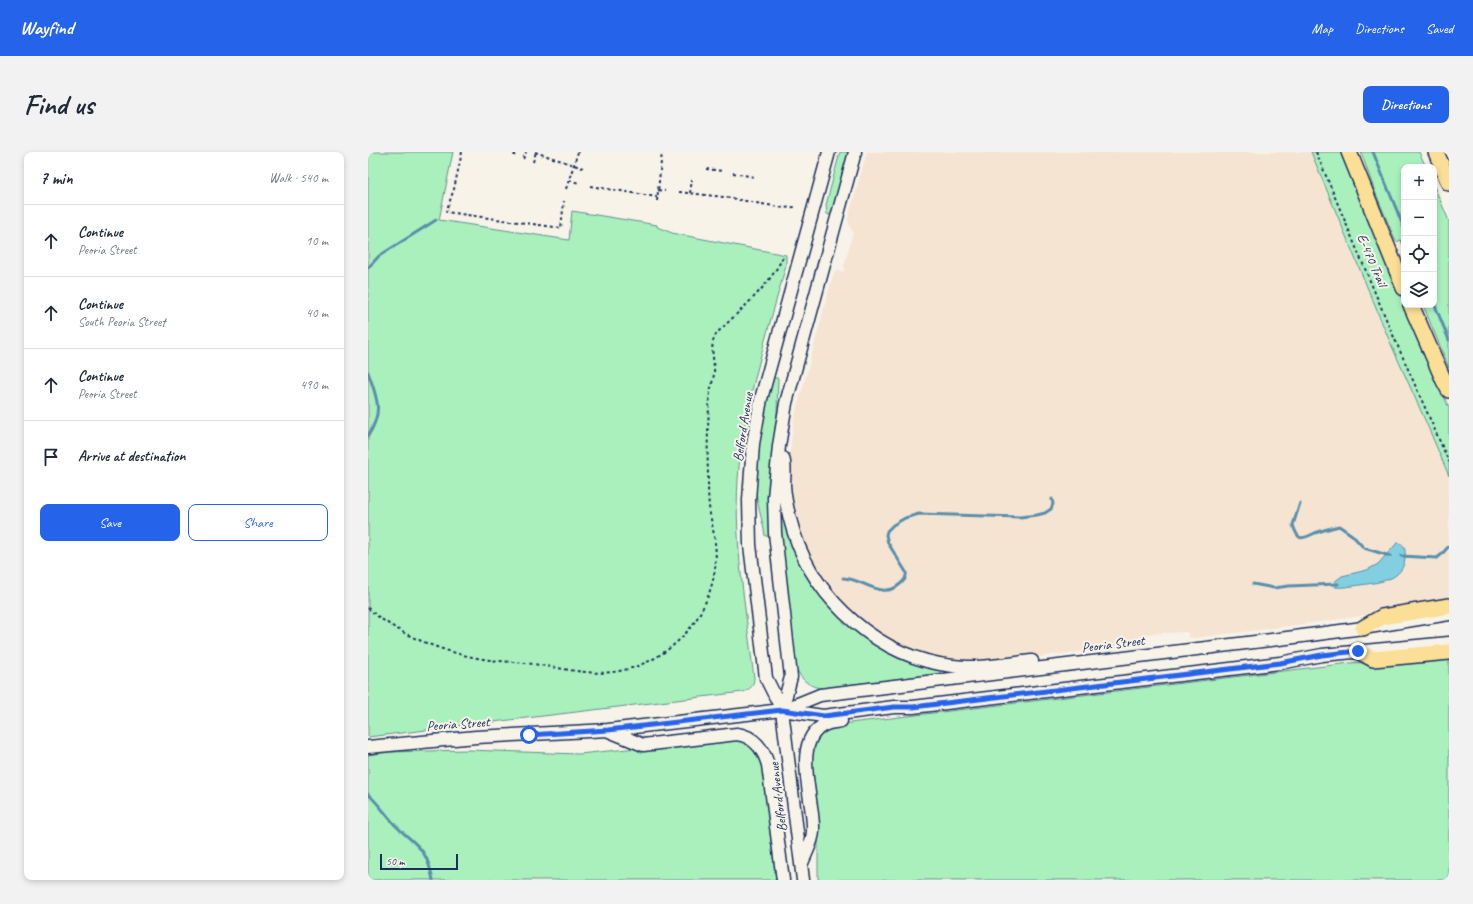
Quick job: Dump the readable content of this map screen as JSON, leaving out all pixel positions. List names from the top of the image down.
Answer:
{
  "streets": {
    "main road": ["Belford Avenue", "Peoria Street"],
    "path": ["E-470 Trail"]
  },
  "crossings": [
    ["Belford Avenue", "Peoria Street"]
  ],
  "scale_bar": "50 m",
  "page": {
    "header": "Wayfind",
    "nav": ["Map", "Directions", "Saved"],
    "buttons": [
      "Directions",
      ["Save", "Share"]
    ],
    "title": "Find us",
    "heading": ["7 min", "Walk · 540 m"],
    "map_buttons": ["+", "−"],
    "list": [
      ["Continue", "Peoria Street", "10 m"],
      ["Continue", "South Peoria Street", "40 m"],
      ["Continue", "Peoria Street", "490 m"],
      "Arrive at destination"
    ],
    "scale": "50 m"
  }
}
